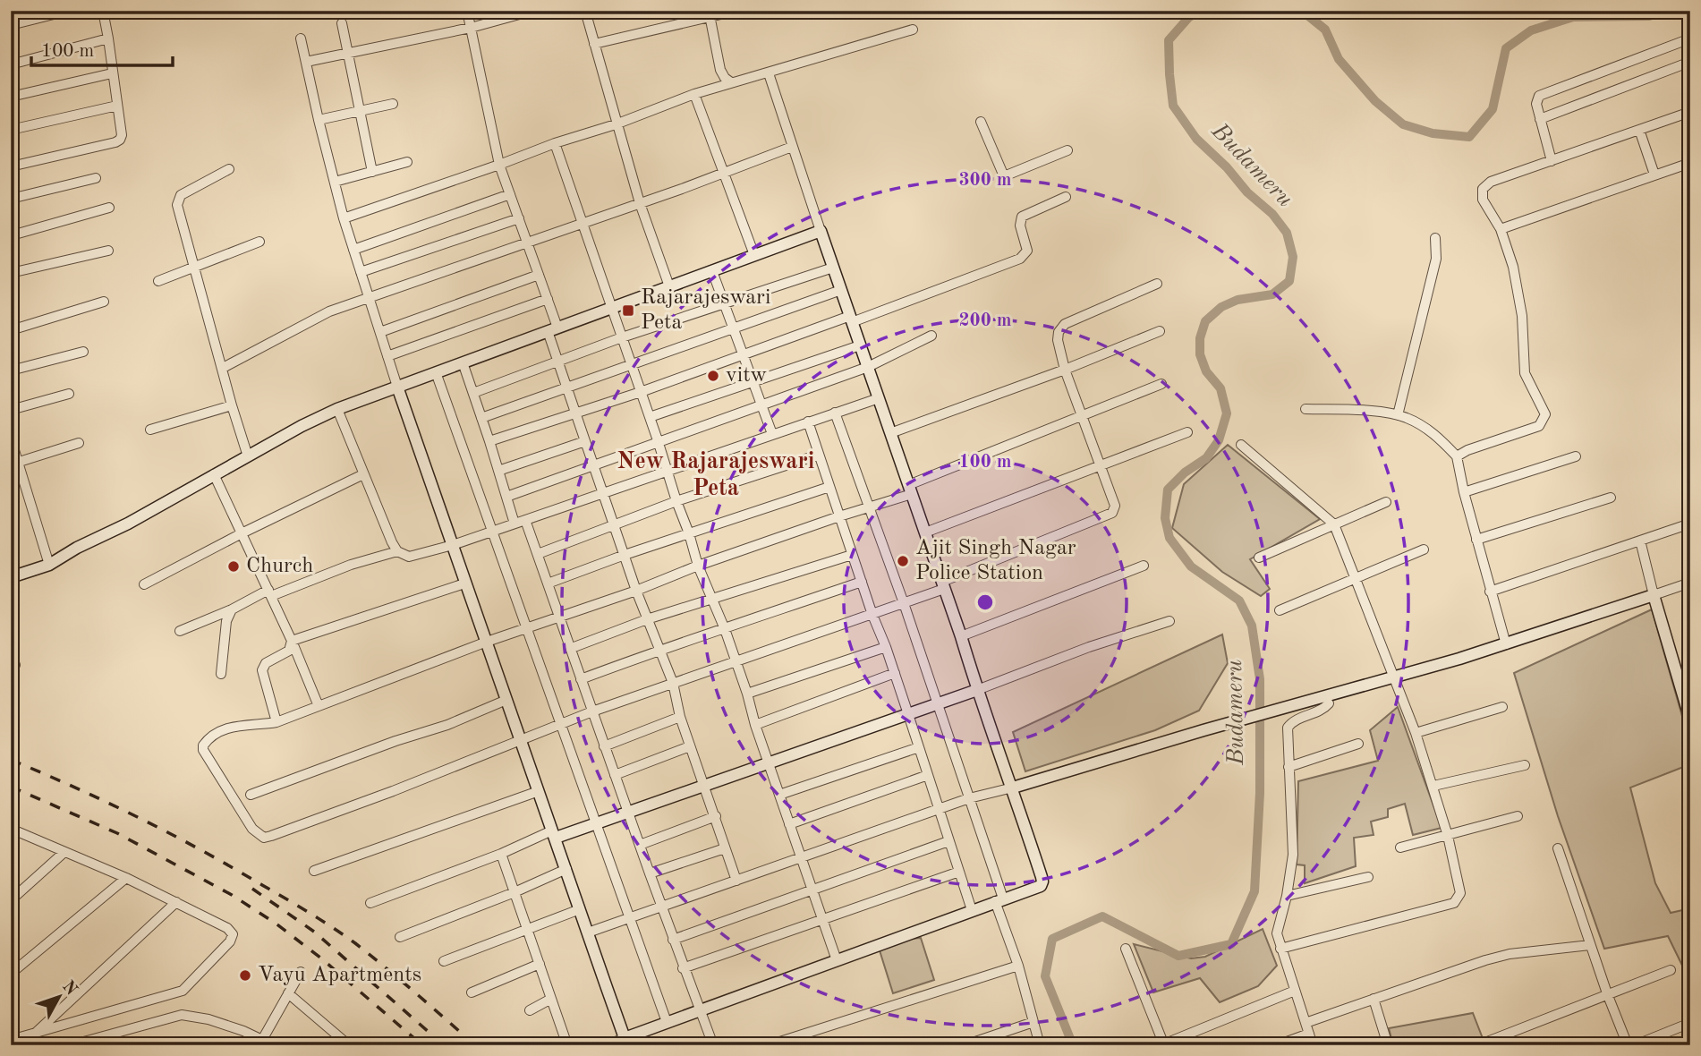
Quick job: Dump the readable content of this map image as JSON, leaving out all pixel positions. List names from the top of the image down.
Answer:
{
  "districts": ["New Rajarajeswari Peta"],
  "water": ["Budameru"],
  "places": {
    "transit": ["Rajarajeswari Peta"],
    "other": [
      "vitw",
      "Ajit Singh Nagar Police Station",
      "Church",
      "Vayu Apartments"
    ]
  },
  "scale_bar": "100 m",
  "north": "top right",
  "rings": ["300 m", "200 m", "100 m"]
}
